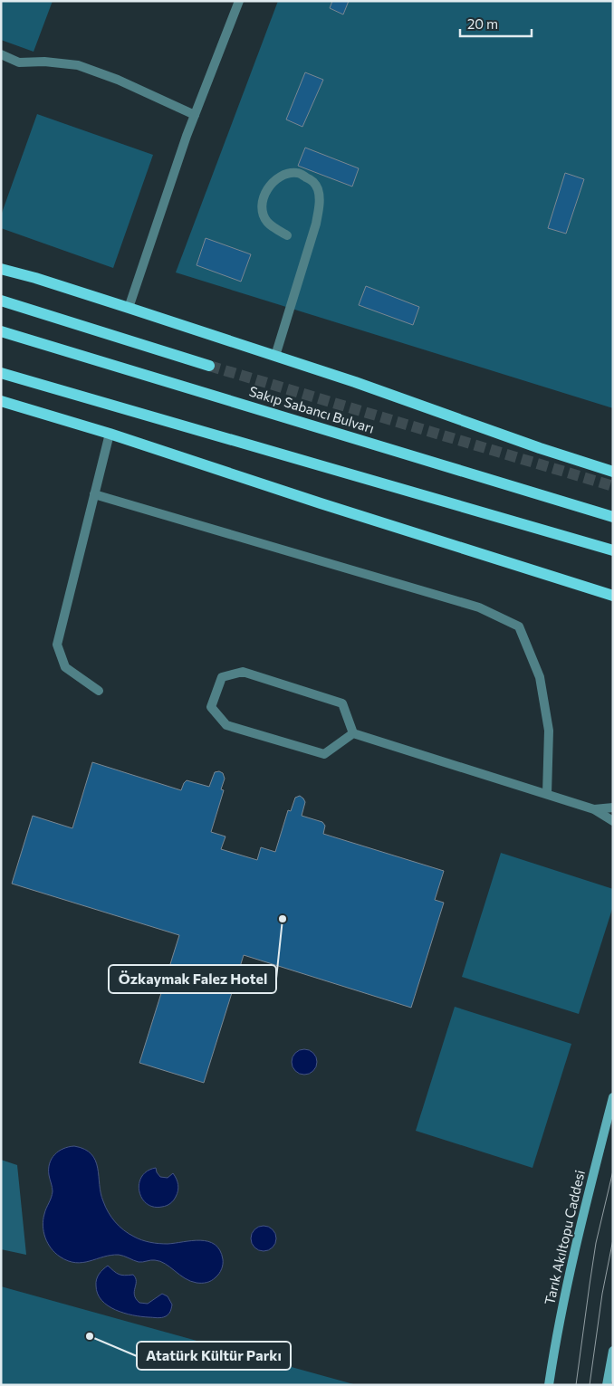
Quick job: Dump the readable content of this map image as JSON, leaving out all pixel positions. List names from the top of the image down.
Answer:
{
  "streets": {
    "main road": ["Sakıp Sabancı Bulvarı", "Tarık Akıltopu Caddesi"]
  },
  "places": ["Özkaymak Falez Hotel", "Atatürk Kültür Parkı"],
  "scale_bar": "20 m"
}
